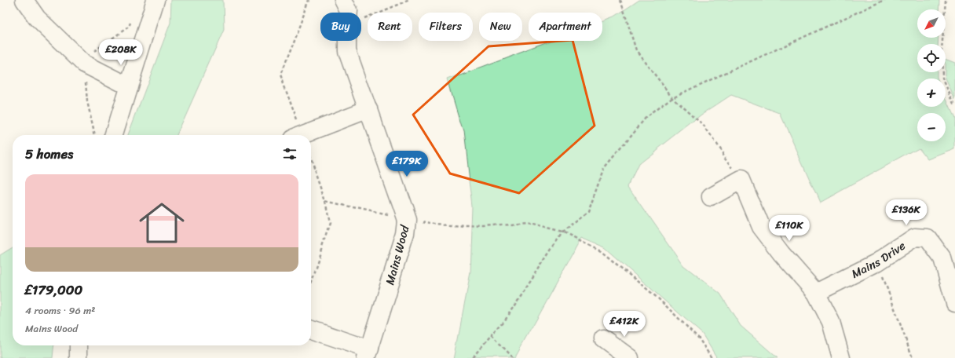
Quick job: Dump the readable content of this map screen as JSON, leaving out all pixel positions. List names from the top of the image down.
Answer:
{
  "streets": {
    "street": ["Mains Wood", "Mains Drive"]
  },
  "north": "bottom left",
  "page": {
    "map_buttons": ["+", "−"],
    "chip": [
      "Buy",
      "Rent",
      "Filters",
      "New",
      "Apartment"
    ],
    "price": [
      "£208K",
      "£179K",
      "£136K",
      "£110K",
      "£412K"
    ],
    "heading": "5 homes",
    "list": [
      {
        "name": "£179,000",
        "note": "4 rooms · 96 m² · Mains Wood"
      }
    ]
  }
}
